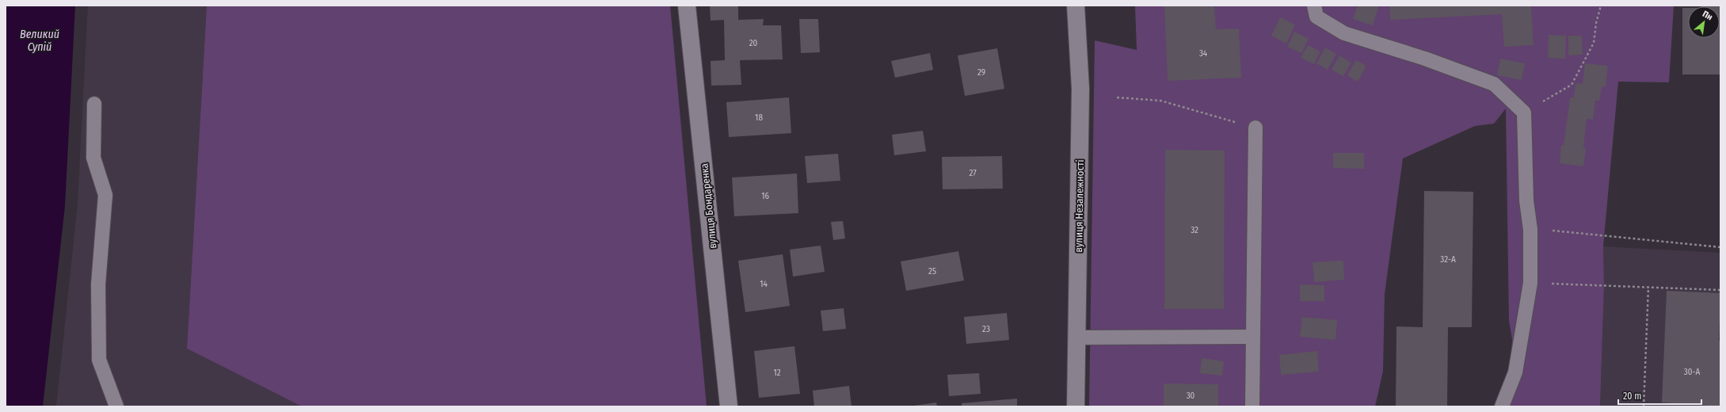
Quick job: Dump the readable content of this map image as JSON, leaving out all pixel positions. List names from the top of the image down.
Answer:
{
  "streets": {
    "main road": ["вулиця Бондаренка", "вулиця Незалежності"]
  },
  "water": ["Великий Супій"],
  "house_numbers": [
    "20",
    "34",
    "29",
    "18",
    "27",
    "16",
    "32",
    "32-А",
    "25",
    "14",
    "23",
    "30-А",
    "12",
    "30"
  ],
  "scale_bar": "20 m",
  "north": "top right"
}
